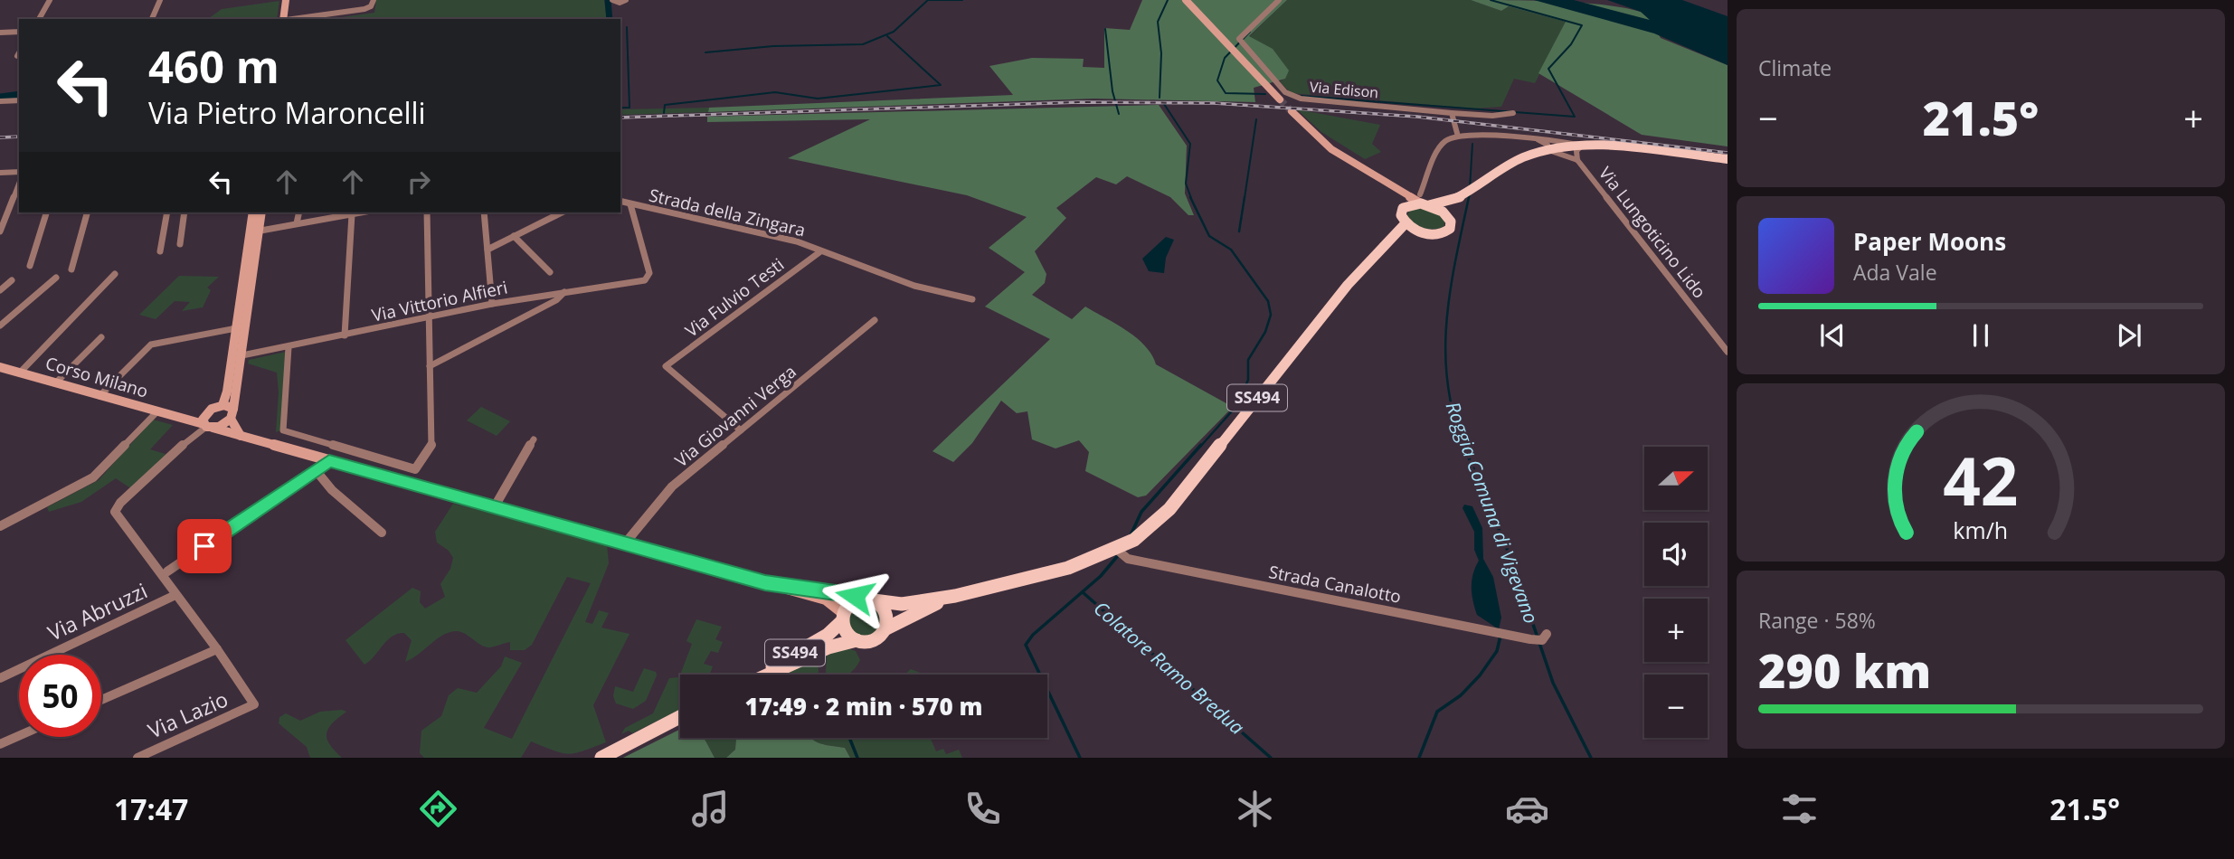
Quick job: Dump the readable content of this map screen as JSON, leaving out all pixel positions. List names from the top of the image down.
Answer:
{
  "streets": {
    "main road": ["Corso Milano", "SS494"],
    "street": [
      "Via Edison",
      "Strada della Zingara",
      "Via Lungoticino Lido",
      "Via Fulvio Testi",
      "Via Vittorio Alfieri",
      "Via Giovanni Verga",
      "Strada Canalotto",
      "Via Abruzzi",
      "Via Lazio"
    ]
  },
  "crossings": [
    ["Strada della Zingara", "Via Fulvio Testi"],
    ["Strada della Zingara", "Via Vittorio Alfieri"],
    ["Via Fulvio Testi", "Via Giovanni Verga"],
    ["Corso Milano", "SS494"],
    ["Corso Milano", "Via Giovanni Verga"],
    ["SS494", "Strada Canalotto"]
  ],
  "water": ["Roggia Comuna di Vigevano", "Colatore Ramo Bredua"],
  "north": "right",
  "page": {
    "tile": [
      "Climate",
      ["Range · 58%", "290 km"]
    ],
    "turn": ["460 m", "Via Pietro Maroncelli"],
    "heat": ["−", "21.5°", "+"],
    "song": ["Paper Moons", "Ada Vale"],
    "map_buttons": ["+", "−"],
    "limit": "50",
    "trip": "17:49 · 2 min · 570 m",
    "tabs": ["17:47", "21.5°"],
    "gauge": ["42", "km/h"]
  }
}
